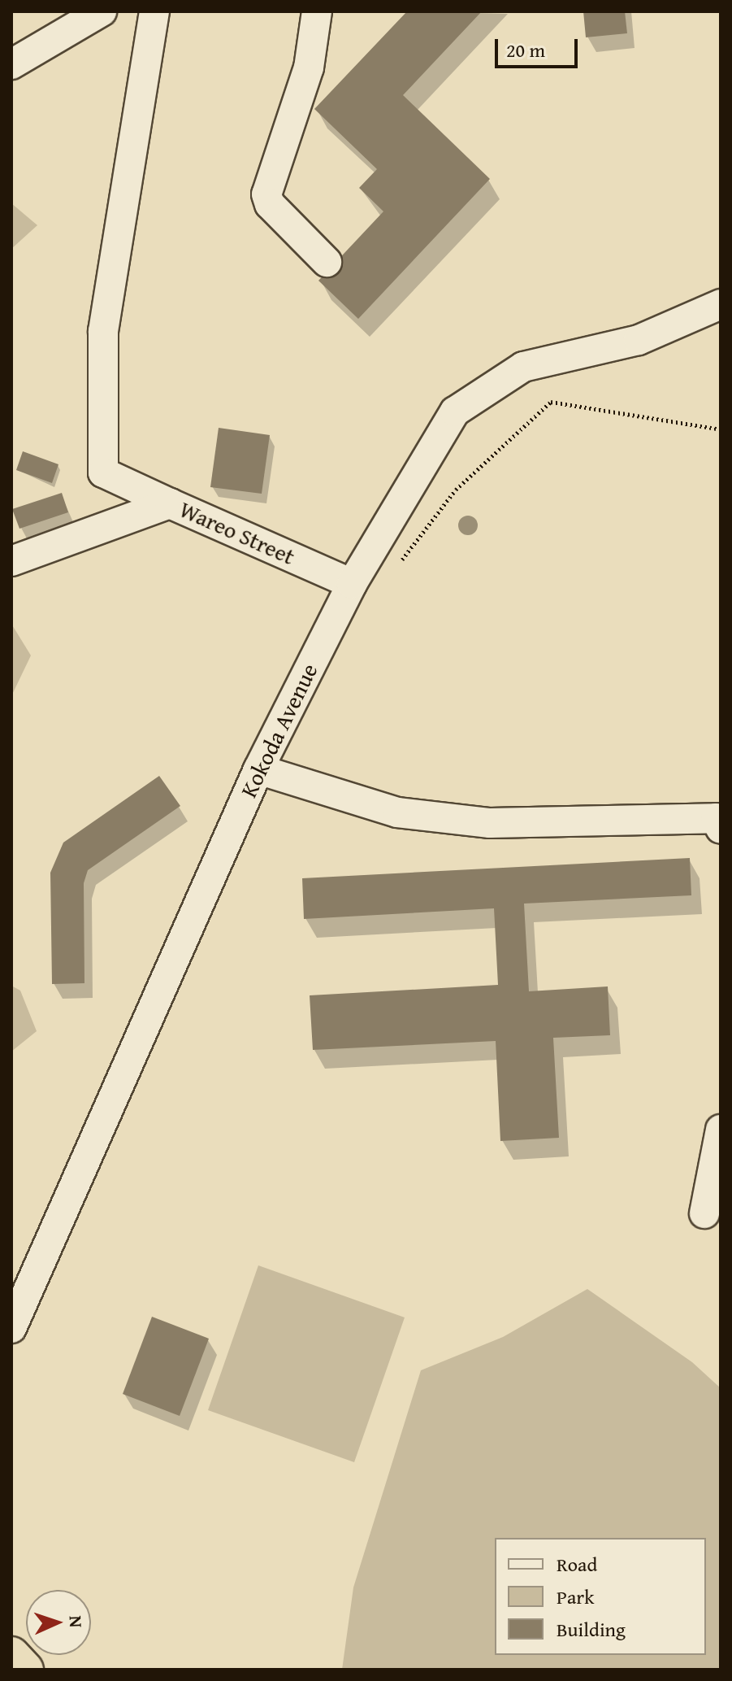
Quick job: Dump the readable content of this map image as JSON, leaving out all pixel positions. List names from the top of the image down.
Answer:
{
  "streets": {
    "street": ["Wareo Street", "Kokoda Avenue"]
  },
  "crossings": [
    ["Wareo Street", "Kokoda Avenue"]
  ],
  "legend": ["Road", "Park", "Building"],
  "scale_bar": "20 m",
  "north": "right"
}
